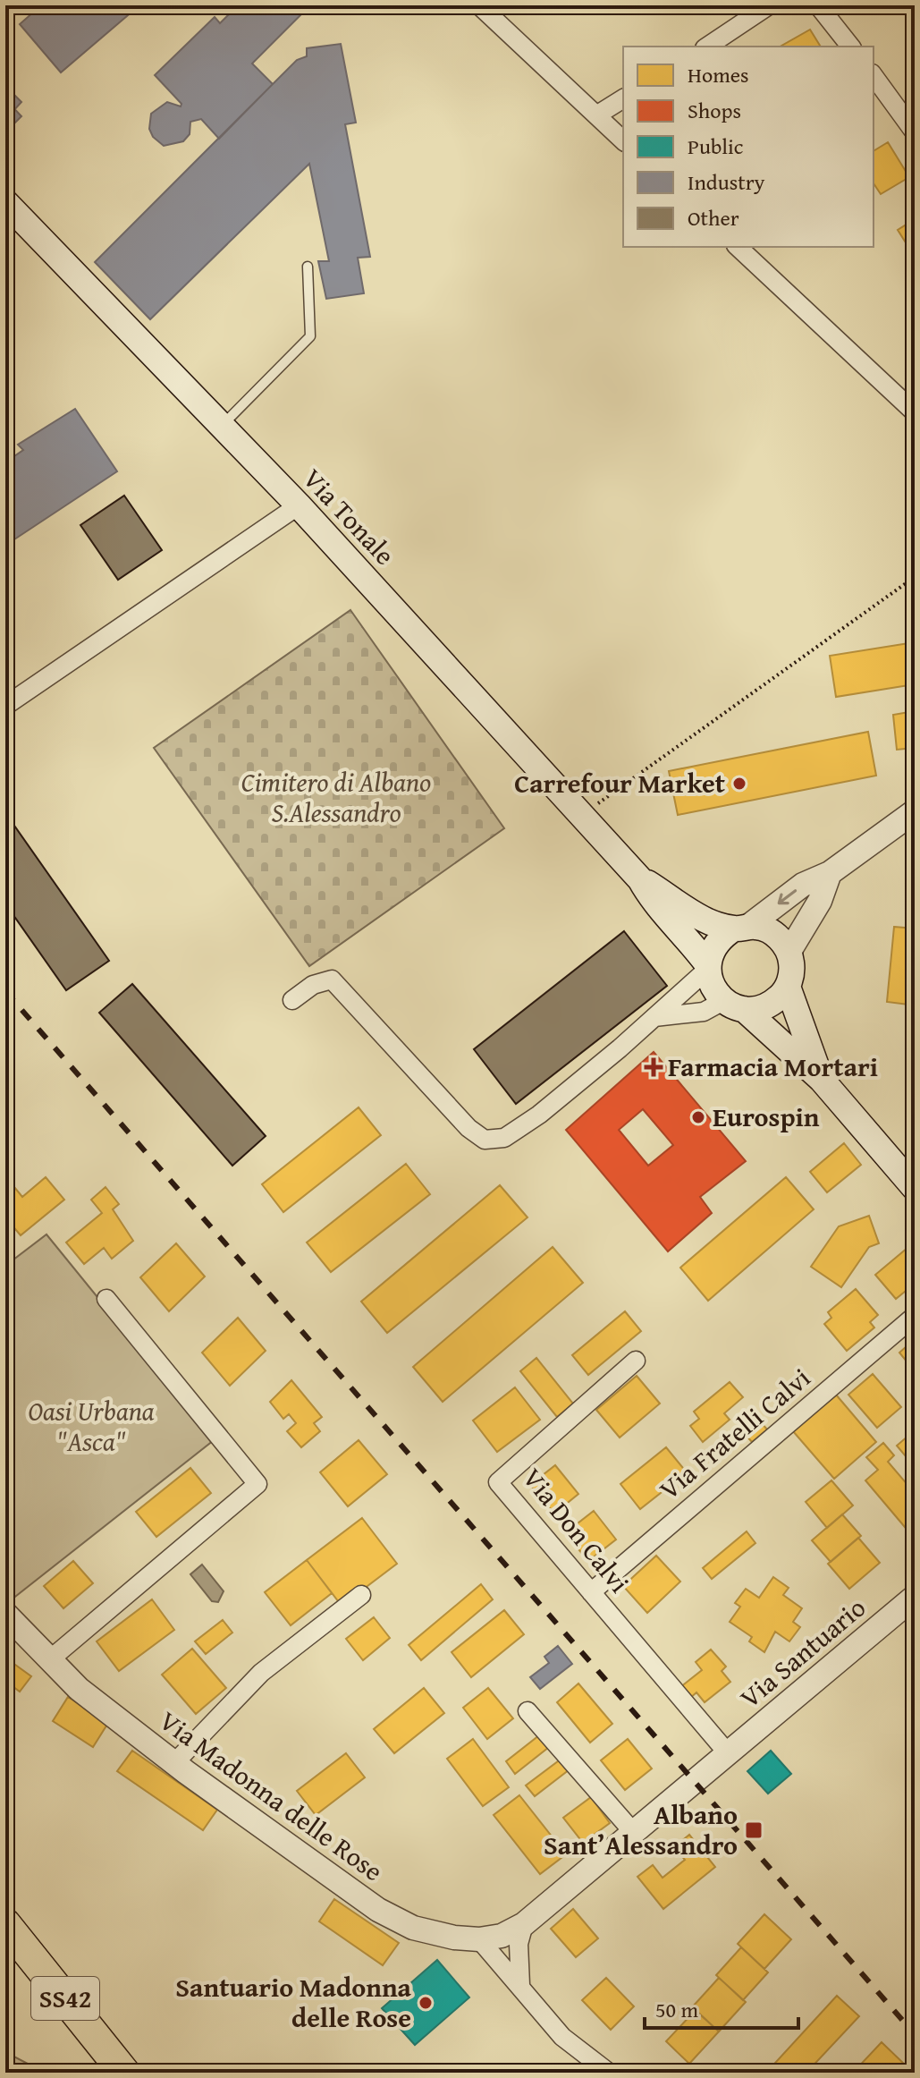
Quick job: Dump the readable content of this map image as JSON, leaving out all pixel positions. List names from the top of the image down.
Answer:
{
  "streets": {
    "highway": ["SS42"],
    "main road": ["Via Tonale"],
    "street": [
      "Via Fratelli Calvi",
      "Via Don Calvi",
      "Via Santuario",
      "Via Madonna delle Rose"
    ]
  },
  "crossings": [
    ["Via Fratelli Calvi", "Via Don Calvi"],
    ["Via Don Calvi", "Via Santuario"],
    ["Via Santuario", "Via Madonna delle Rose"]
  ],
  "parks": ["Cimitero di Albano S.Alessandro", "Oasi Urbana \"Asca\""],
  "places": {
    "other": ["Carrefour Market", "Eurospin", "Santuario Madonna delle Rose"],
    "health": ["Farmacia Mortari"],
    "transit": ["Albano Sant’Alessandro"]
  },
  "legend": [
    "Homes",
    "Shops",
    "Public",
    "Industry",
    "Other"
  ],
  "scale_bar": "50 m"
}
